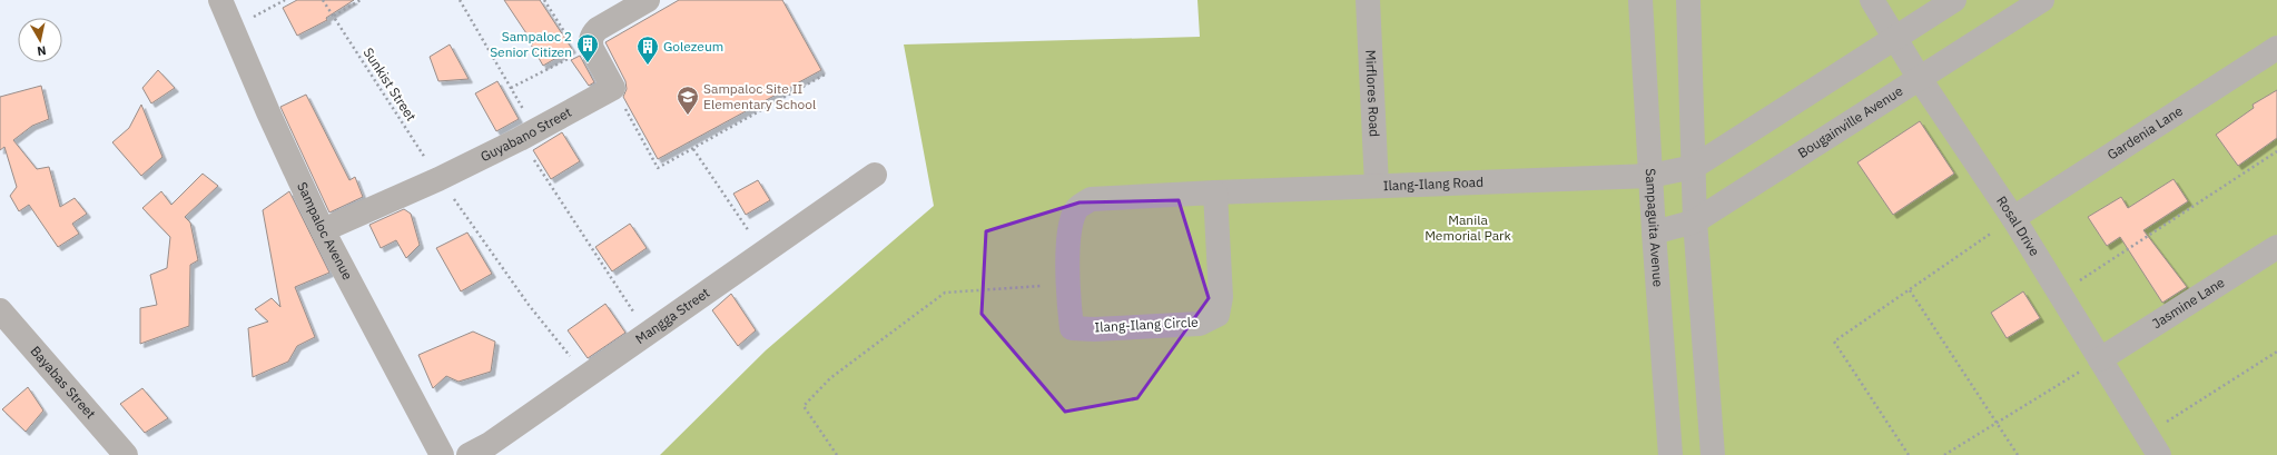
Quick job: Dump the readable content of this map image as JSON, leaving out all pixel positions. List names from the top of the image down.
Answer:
{
  "streets": {
    "street": [
      "Mirflores Road",
      "Bougainville Avenue",
      "Gardenia Lane",
      "Guyabano Street",
      "Ilang-Ilang Road",
      "Rosal Drive",
      "Sampaguita Avenue",
      "Sampaloc Avenue",
      "Jasmine Lane",
      "Mangga Street",
      "Ilang-Ilang Circle",
      "Bayabas Street"
    ],
    "path": ["Sunkist Street"]
  },
  "crossings": [
    ["Sunkist Street", "Guyabano Street"],
    ["Sunkist Street", "Mangga Street"],
    ["Mirflores Road", "Ilang-Ilang Road"],
    ["Bougainville Avenue", "Rosal Drive"],
    ["Bougainville Avenue", "Sampaguita Avenue"],
    ["Gardenia Lane", "Rosal Drive"],
    ["Guyabano Street", "Sampaloc Avenue"],
    ["Ilang-Ilang Road", "Sampaguita Avenue"],
    ["Ilang-Ilang Road", "Ilang-Ilang Circle"],
    ["Rosal Drive", "Jasmine Lane"]
  ],
  "parks": ["Manila Memorial Park"],
  "places": {
    "building": ["Sampaloc 2 Senior Citizen", "Golezeum"],
    "school or university": ["Sampaloc Site II Elementary School"]
  },
  "north": "bottom"
}
